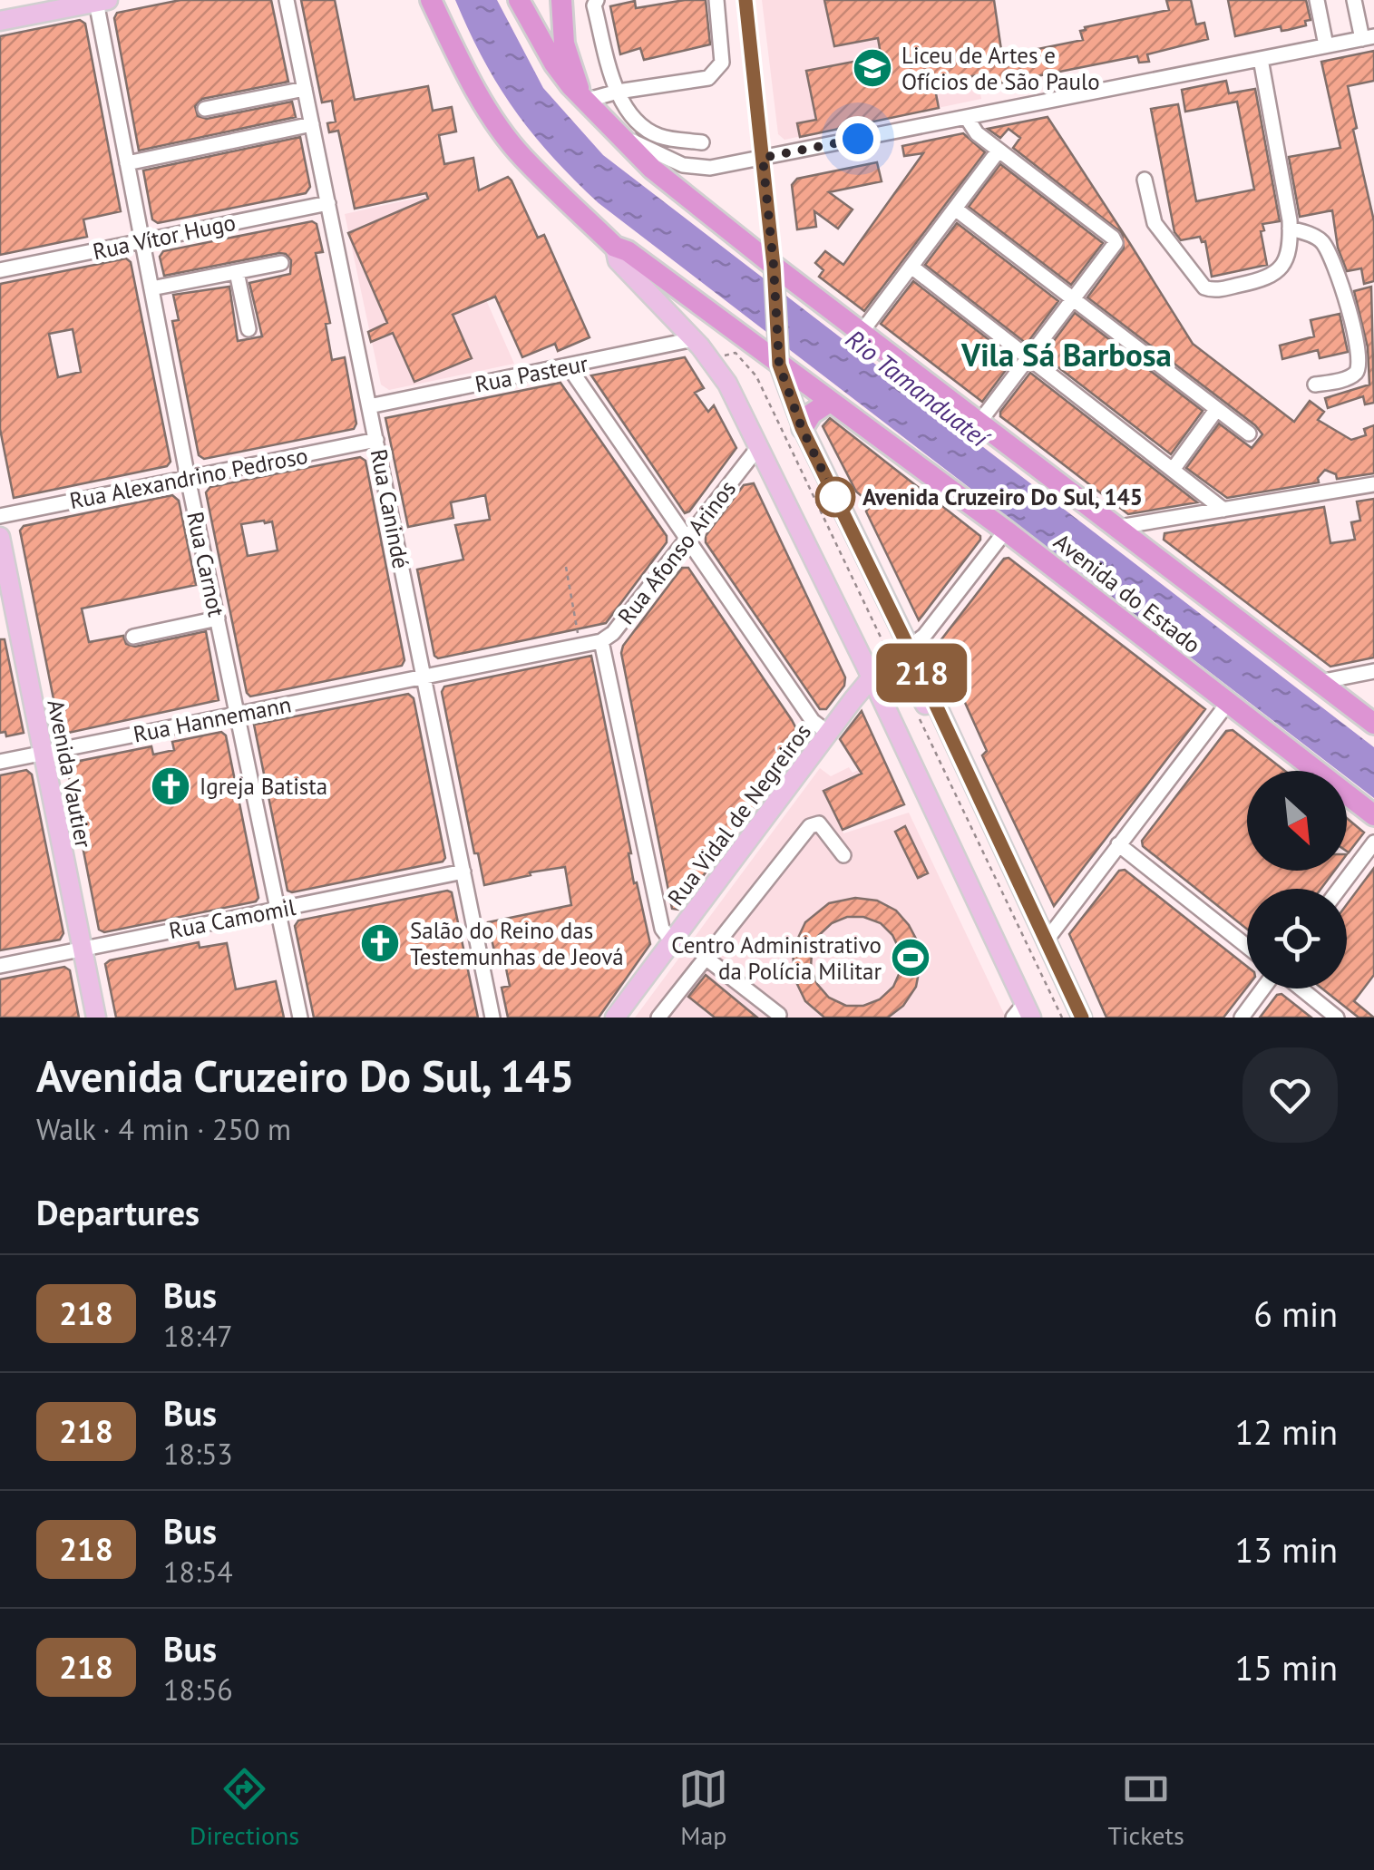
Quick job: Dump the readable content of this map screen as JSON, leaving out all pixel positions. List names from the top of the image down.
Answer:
{
  "streets": {
    "highway": ["Avenida do Estado"],
    "main road": ["Avenida Vautier", "Rua Vidal de Negreiros"],
    "street": [
      "Rua Vítor Hugo",
      "Rua Pasteur",
      "Rua Alexandrino Pedroso",
      "Rua Canindé",
      "Rua Afonso Arinos",
      "Rua Carnot",
      "Rua Hannemann",
      "Rua Camomil"
    ]
  },
  "crossings": [
    ["Rua Vítor Hugo", "Rua Canindé"],
    ["Rua Vítor Hugo", "Rua Carnot"],
    ["Rua Pasteur", "Rua Canindé"],
    ["Rua Alexandrino Pedroso", "Rua Canindé"],
    ["Rua Alexandrino Pedroso", "Rua Carnot"],
    ["Rua Canindé", "Rua Afonso Arinos"],
    ["Rua Canindé", "Rua Hannemann"],
    ["Rua Canindé", "Rua Camomil"],
    ["Rua Afonso Arinos", "Rua Hannemann"],
    ["Rua Carnot", "Rua Hannemann"],
    ["Rua Carnot", "Rua Camomil"],
    ["Rua Hannemann", "Avenida Vautier"],
    ["Avenida Vautier", "Rua Camomil"]
  ],
  "districts": ["Vila Sá Barbosa"],
  "water": ["Rio Tamanduateí"],
  "places": {
    "school or university": ["Liceu de Artes e Ofícios de São Paulo"],
    "other": ["Avenida Cruzeiro Do Sul, 145"],
    "church": ["Igreja Batista", "Salão do Reino das Testemunhas de Jeová"],
    "sports": ["Centro Administrativo da Polícia Militar"]
  },
  "lines": ["bus line 218"],
  "north": "bottom right",
  "page": {
    "on_map": "218",
    "heading": [
      ["Avenida Cruzeiro Do Sul, 145", "Walk · 4 min · 250 m"],
      "Departures"
    ],
    "list": [
      {
        "mark": "218",
        "name": "Bus",
        "note": "18:47",
        "value": "6 min"
      },
      {
        "mark": "218",
        "name": "Bus",
        "note": "18:53",
        "value": "12 min"
      },
      {
        "mark": "218",
        "name": "Bus",
        "note": "18:54",
        "value": "13 min"
      },
      {
        "mark": "218",
        "name": "Bus",
        "note": "18:56",
        "value": "15 min"
      }
    ],
    "tabs": ["Directions", "Map", "Tickets"]
  }
}
